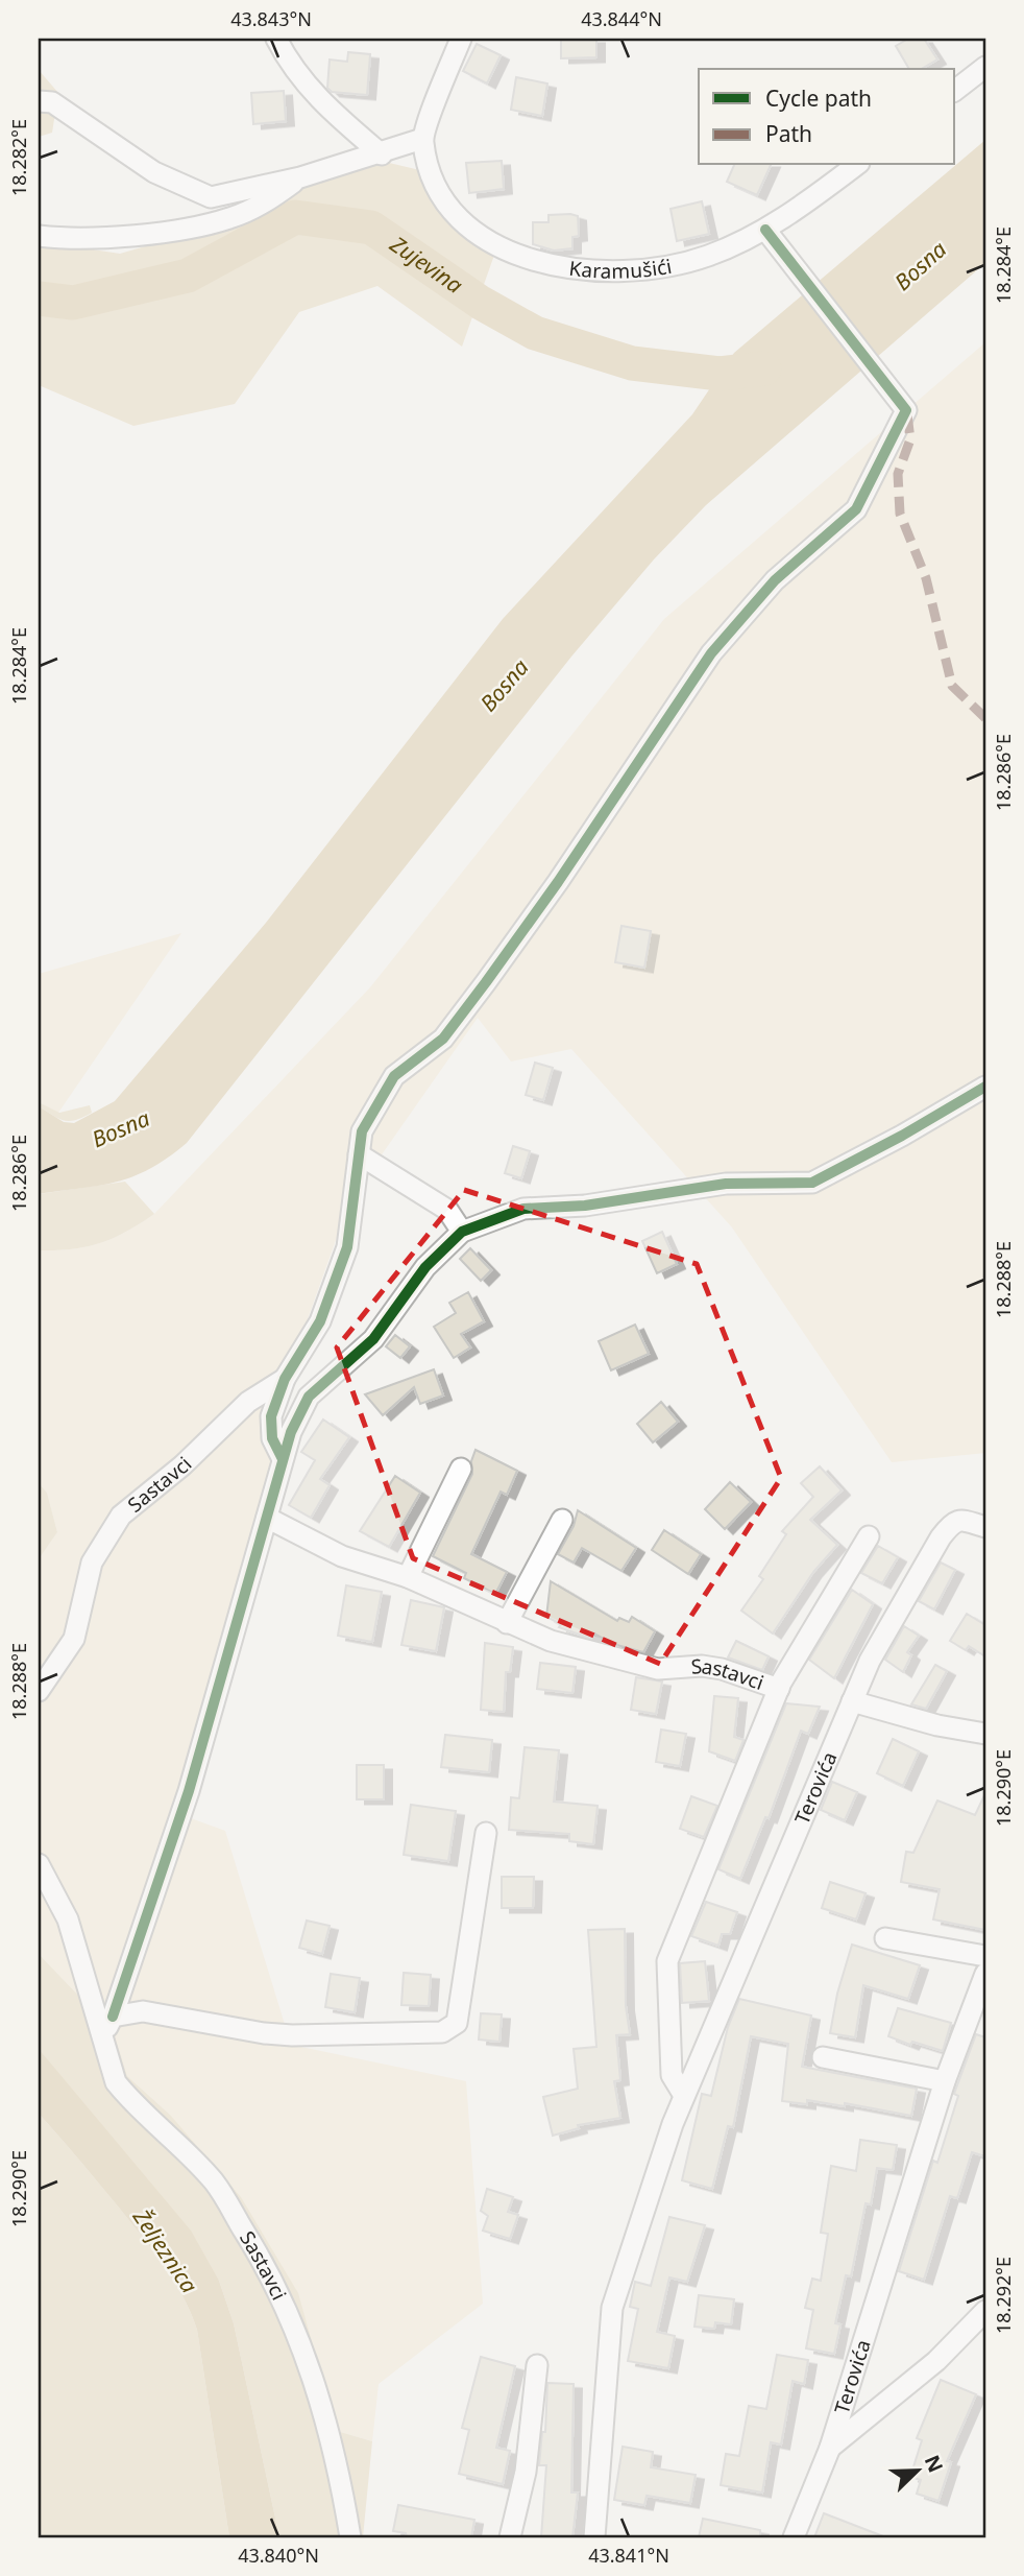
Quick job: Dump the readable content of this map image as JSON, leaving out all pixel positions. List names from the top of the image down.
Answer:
{
  "streets": {
    "street": ["Karamušići", "Sastavci", "Terovića"]
  },
  "water": ["Zujevina", "Bosna", "Željeznica"],
  "legend": ["Cycle path", "Path"],
  "north": "top right",
  "coordinates": [
    "43.843°N",
    "43.844°N",
    "18.282°E",
    "18.284°E",
    "18.286°E",
    "18.288°E",
    "18.290°E",
    "18.292°E",
    "43.840°N",
    "43.841°N"
  ]
}
